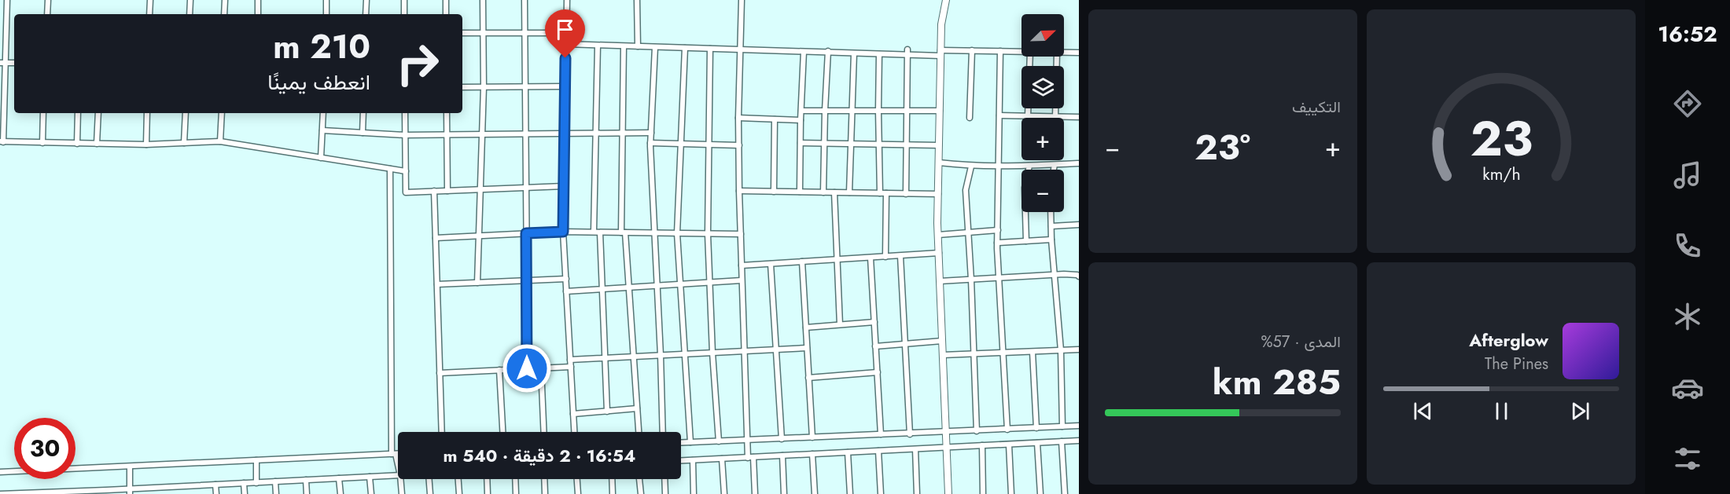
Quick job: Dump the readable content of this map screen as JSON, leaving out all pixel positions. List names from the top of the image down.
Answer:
{
  "north": "top right",
  "page": {
    "tabs": "16:52",
    "tile": [
      "التكييف",
      ["المدى · 57%", "285 km"]
    ],
    "map_buttons": ["+", "−"],
    "turn": ["210 m", "انعطف يمينًا"],
    "heat": ["−", "23°", "+"],
    "song": ["Afterglow", "The Pines"],
    "limit": "30",
    "trip": "16:54 · 2 دقيقة · 540 m",
    "gauge": ["23", "km/h"]
  }
}
